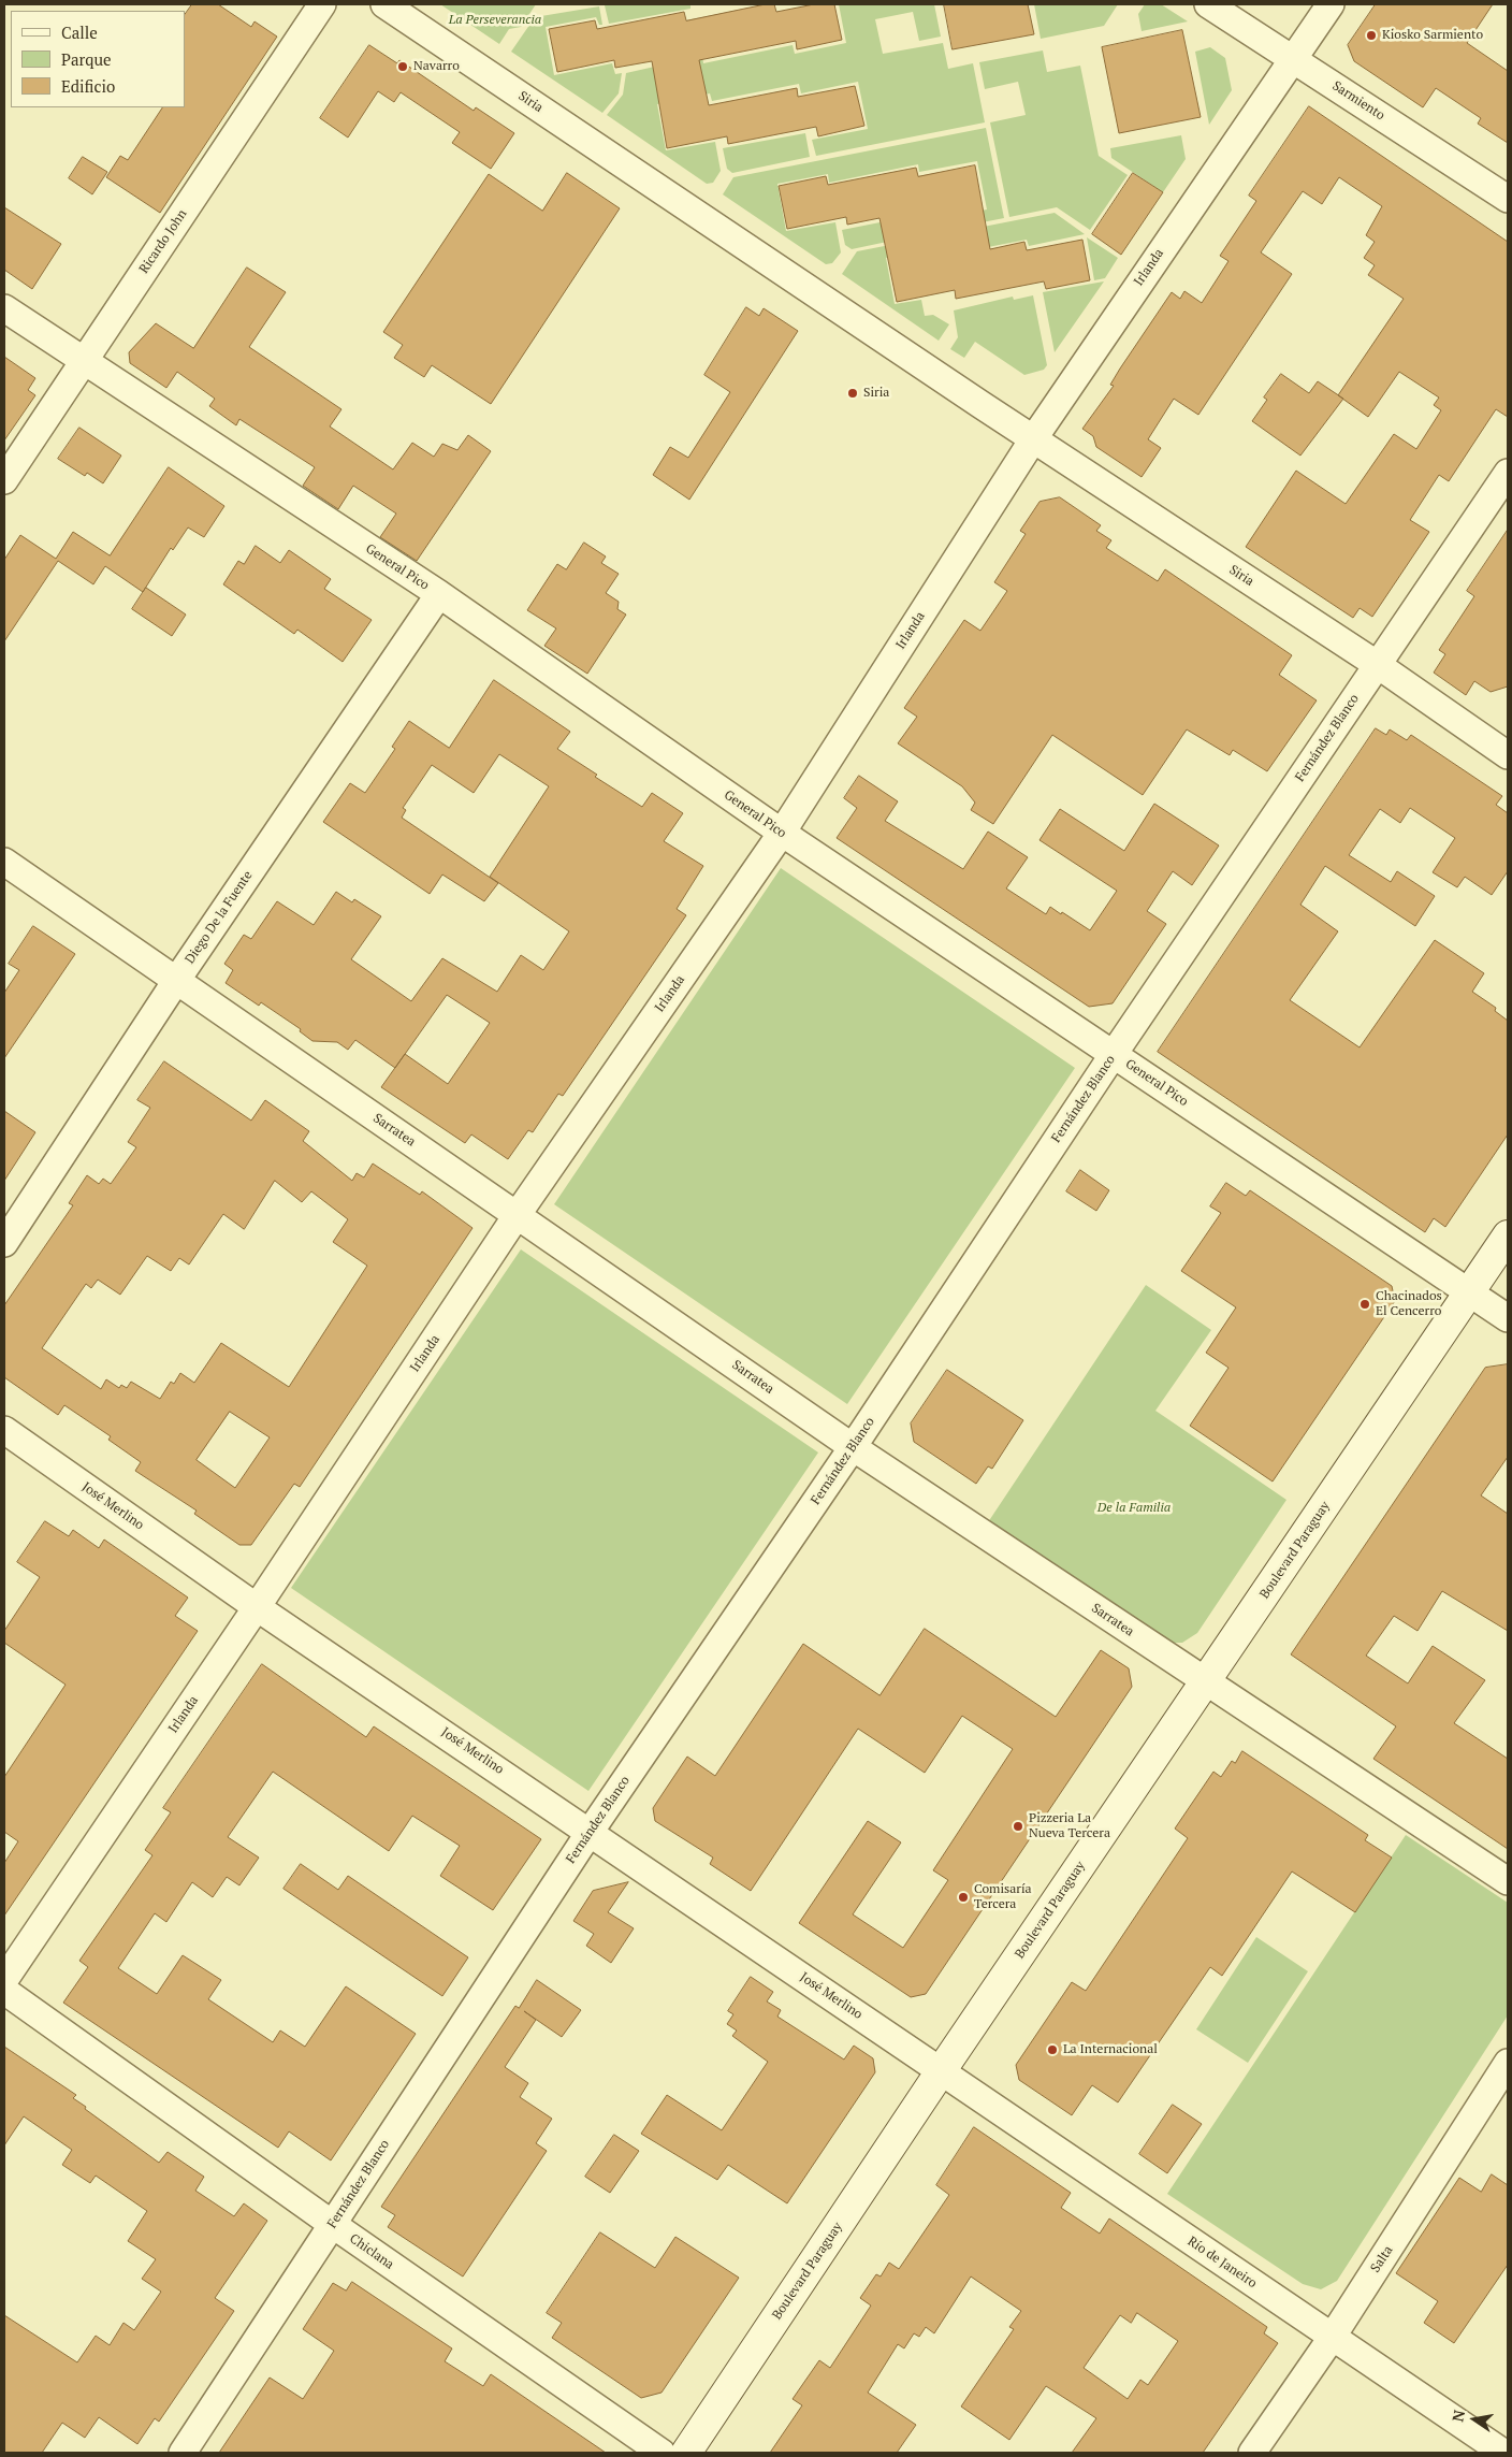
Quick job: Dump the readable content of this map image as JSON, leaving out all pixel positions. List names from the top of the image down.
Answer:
{
  "streets": {
    "main road": ["Boulevard Paraguay"],
    "street": [
      "Sarmiento",
      "Siria",
      "Ricardo John",
      "Irlanda",
      "General Pico",
      "Fernández Blanco",
      "Diego De la Fuente",
      "Sarratea",
      "José Merlino",
      "Chiclana",
      "Salta",
      "Río de Janeiro"
    ]
  },
  "crossings": [
    ["Sarmiento", "Irlanda"],
    ["Siria", "Irlanda"],
    ["Siria", "Fernández Blanco"],
    ["Ricardo John", "General Pico"],
    ["Irlanda", "General Pico"],
    ["Irlanda", "Sarratea"],
    ["Irlanda", "José Merlino"],
    ["General Pico", "Fernández Blanco"],
    ["General Pico", "Diego De la Fuente"],
    ["General Pico", "Boulevard Paraguay"],
    ["Fernández Blanco", "Sarratea"],
    ["Fernández Blanco", "José Merlino"],
    ["Fernández Blanco", "Chiclana"],
    ["Diego De la Fuente", "Sarratea"],
    ["Sarratea", "Boulevard Paraguay"],
    ["José Merlino", "Boulevard Paraguay"],
    ["José Merlino", "Río de Janeiro"],
    ["Boulevard Paraguay", "Río de Janeiro"],
    ["Salta", "Río de Janeiro"]
  ],
  "parks": ["La Perseverancia", "De la Familia"],
  "places": [
    "Kiosko Sarmiento",
    "Navarro",
    "Siria",
    "Chacinados El Cencerro",
    "Pizzeria La Nueva Tercera",
    "Comisaría Tercera",
    "La Internacional"
  ],
  "legend": ["Calle", "Parque", "Edificio"],
  "north": "left"
}
